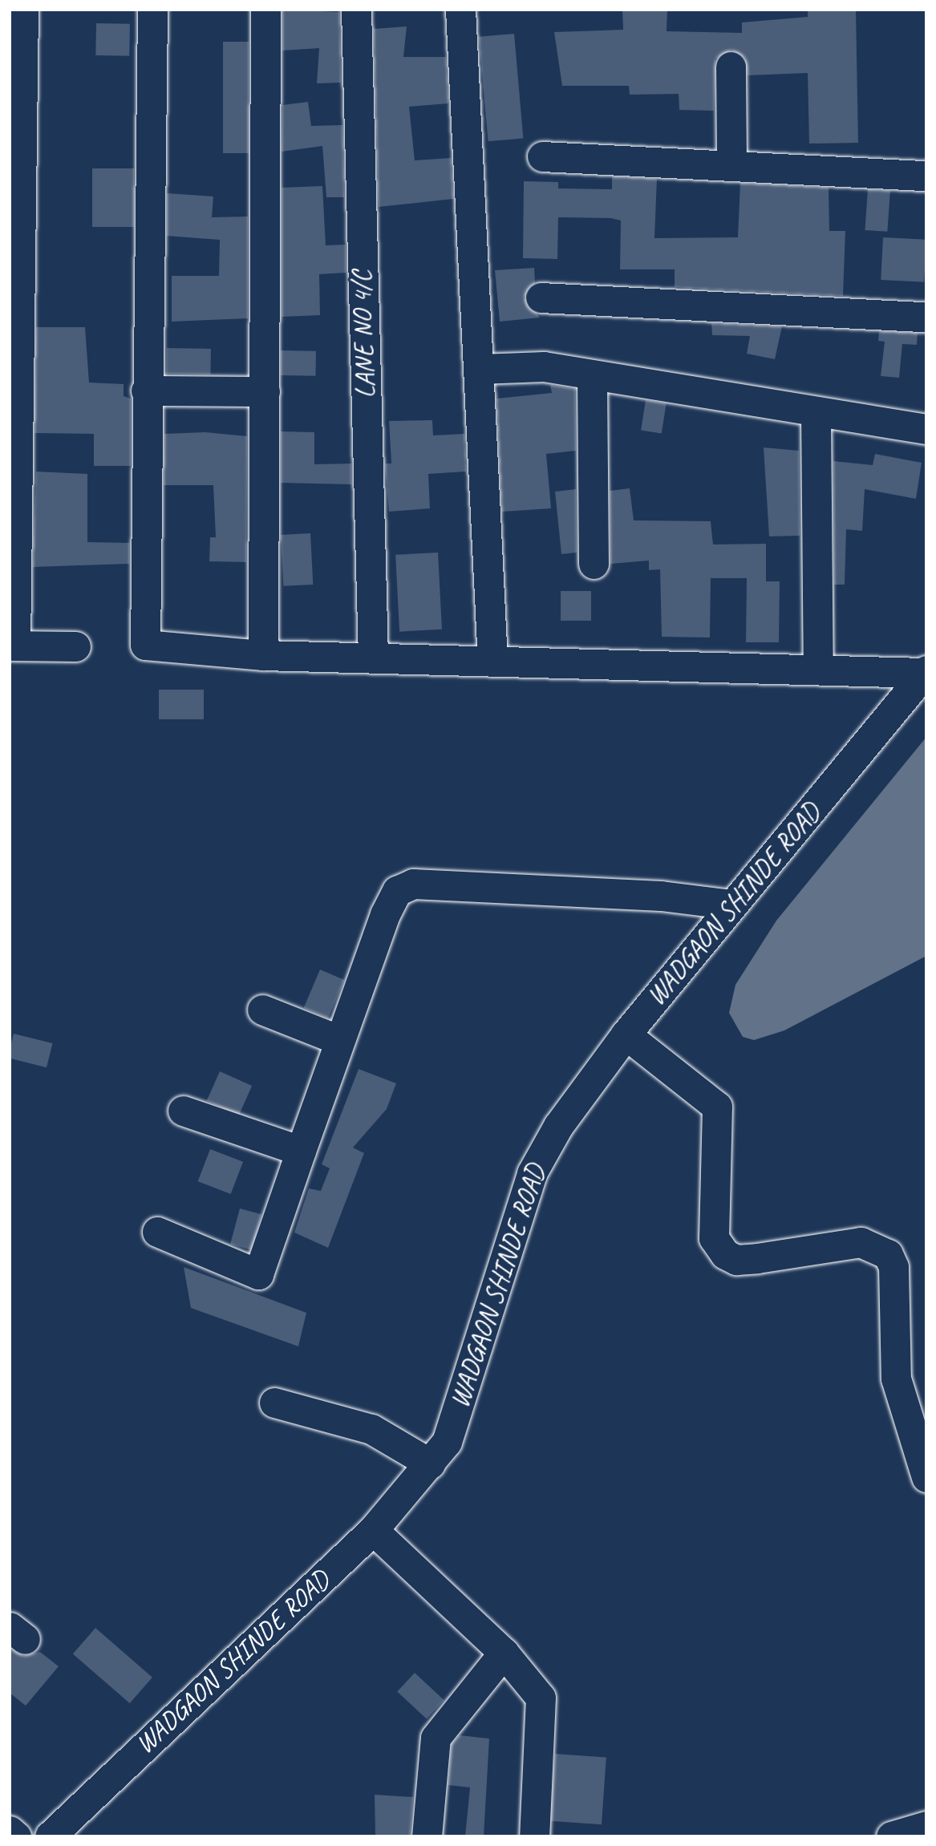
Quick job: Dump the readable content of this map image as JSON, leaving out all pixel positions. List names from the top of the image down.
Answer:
{
  "streets": {
    "street": ["LANE NO 4/C", "WADGAON SHINDE ROAD"]
  }
}
